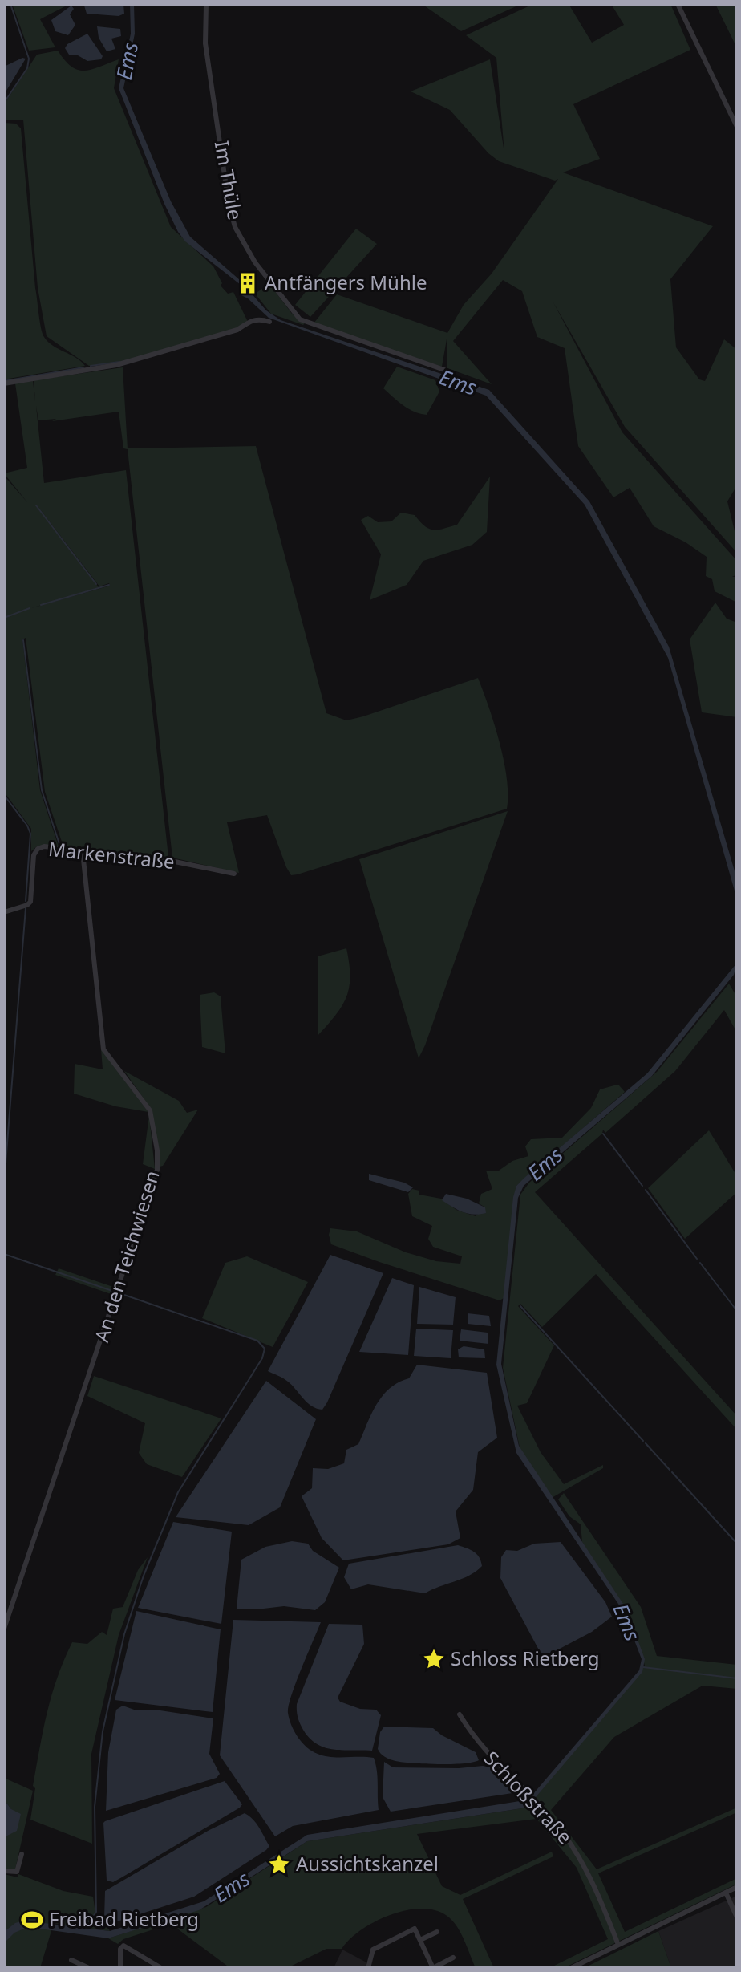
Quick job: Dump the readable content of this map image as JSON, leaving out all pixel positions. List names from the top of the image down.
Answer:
{
  "streets": {
    "street": [
      "Im Thüle",
      "Markenstraße",
      "An den Teichwiesen",
      "Schloßstraße"
    ]
  },
  "crossings": [
    ["Markenstraße", "An den Teichwiesen"]
  ],
  "water": ["Ems"],
  "places": {
    "building": ["Antfängers Mühle"],
    "place": ["Schloss Rietberg", "Aussichtskanzel"],
    "sports": ["Freibad Rietberg"]
  }
}
